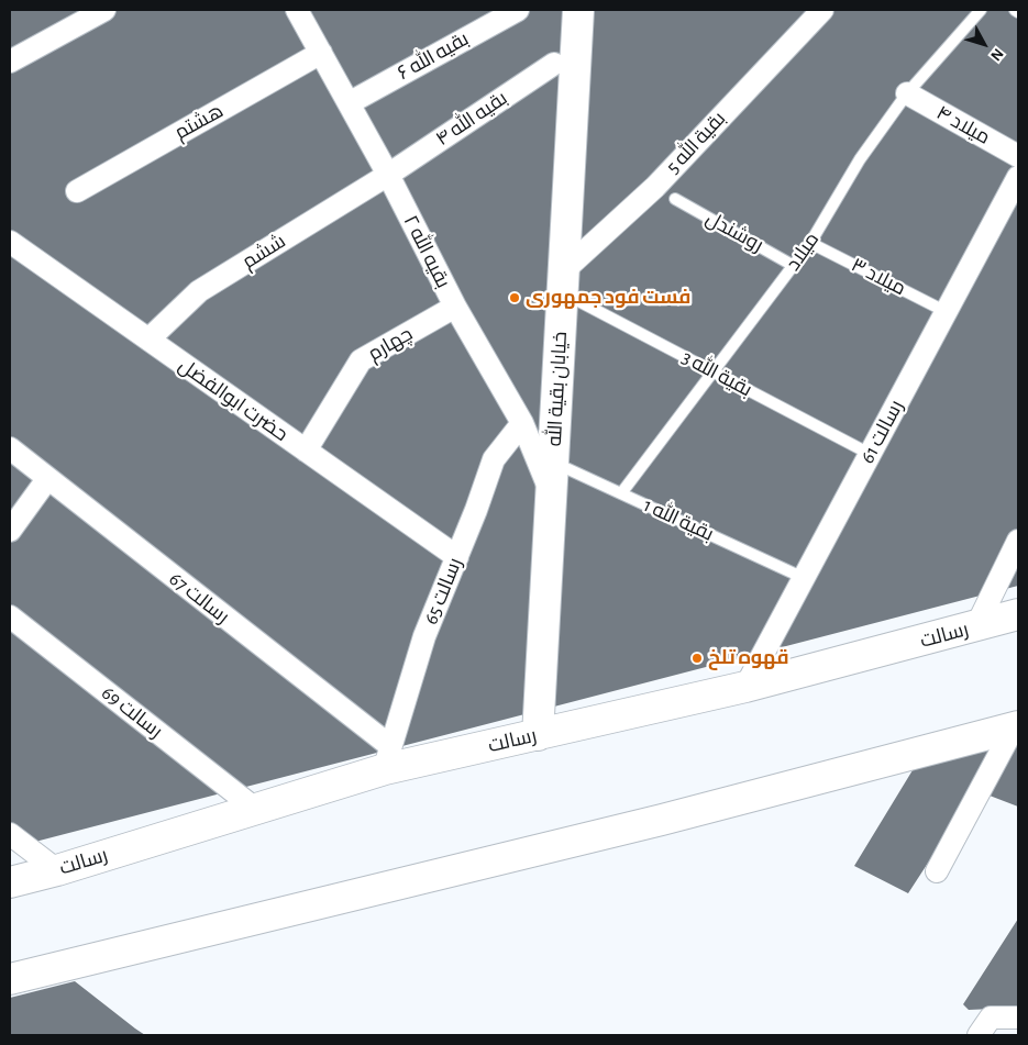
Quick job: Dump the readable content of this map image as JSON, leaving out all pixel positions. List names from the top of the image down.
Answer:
{
  "streets": {
    "main road": ["خیابان بقیة الله", "رسالت"],
    "street": [
      "بقیه الله ۶",
      "بقیه الله ۴",
      "هشتم",
      "میلاد ۴",
      "بقیة الله 5",
      "ششم",
      "بقیه الله ۲",
      "چهارم",
      "حضرت ابوالفضل",
      "رسالت 61",
      "رسالت 65",
      "رسالت 67",
      "رسالت 69"
    ],
    "lane": [
      "روشندل",
      "میلاد",
      "میلاد ۳",
      "بقیة الله 3",
      "بقیة الله 1"
    ]
  },
  "crossings": [
    ["بقیه الله ۶", "بقیه الله ۲"],
    ["بقیه الله ۴", "ششم"],
    ["بقیه الله ۴", "بقیه الله ۲"],
    ["هشتم", "بقیه الله ۲"],
    ["میلاد ۴", "میلاد"],
    ["بقیة الله 5", "بقیة الله 3"],
    ["بقیة الله 5", "خیابان بقیة الله"],
    ["روشندل", "میلاد"],
    ["ششم", "بقیه الله ۲"],
    ["ششم", "حضرت ابوالفضل"],
    ["بقیه الله ۲", "چهارم"],
    ["بقیه الله ۲", "خیابان بقیة الله"],
    ["بقیه الله ۲", "رسالت 65"],
    ["میلاد", "میلاد ۳"],
    ["میلاد", "بقیة الله 3"],
    ["میلاد", "بقیة الله 1"],
    ["میلاد ۳", "رسالت 61"],
    ["چهارم", "حضرت ابوالفضل"],
    ["بقیة الله 3", "خیابان بقیة الله"],
    ["بقیة الله 3", "رسالت 61"],
    ["خیابان بقیة الله", "بقیة الله 1"],
    ["خیابان بقیة الله", "رسالت"],
    ["حضرت ابوالفضل", "رسالت 65"],
    ["رسالت 61", "بقیة الله 1"],
    ["رسالت 61", "رسالت"],
    ["رسالت 65", "رسالت 67"],
    ["رسالت 65", "رسالت"],
    ["رسالت 67", "رسالت"],
    ["رسالت", "رسالت 69"]
  ],
  "places": ["فست فود جمهوری", "قهوه تلخ"],
  "north": "bottom right"
}
